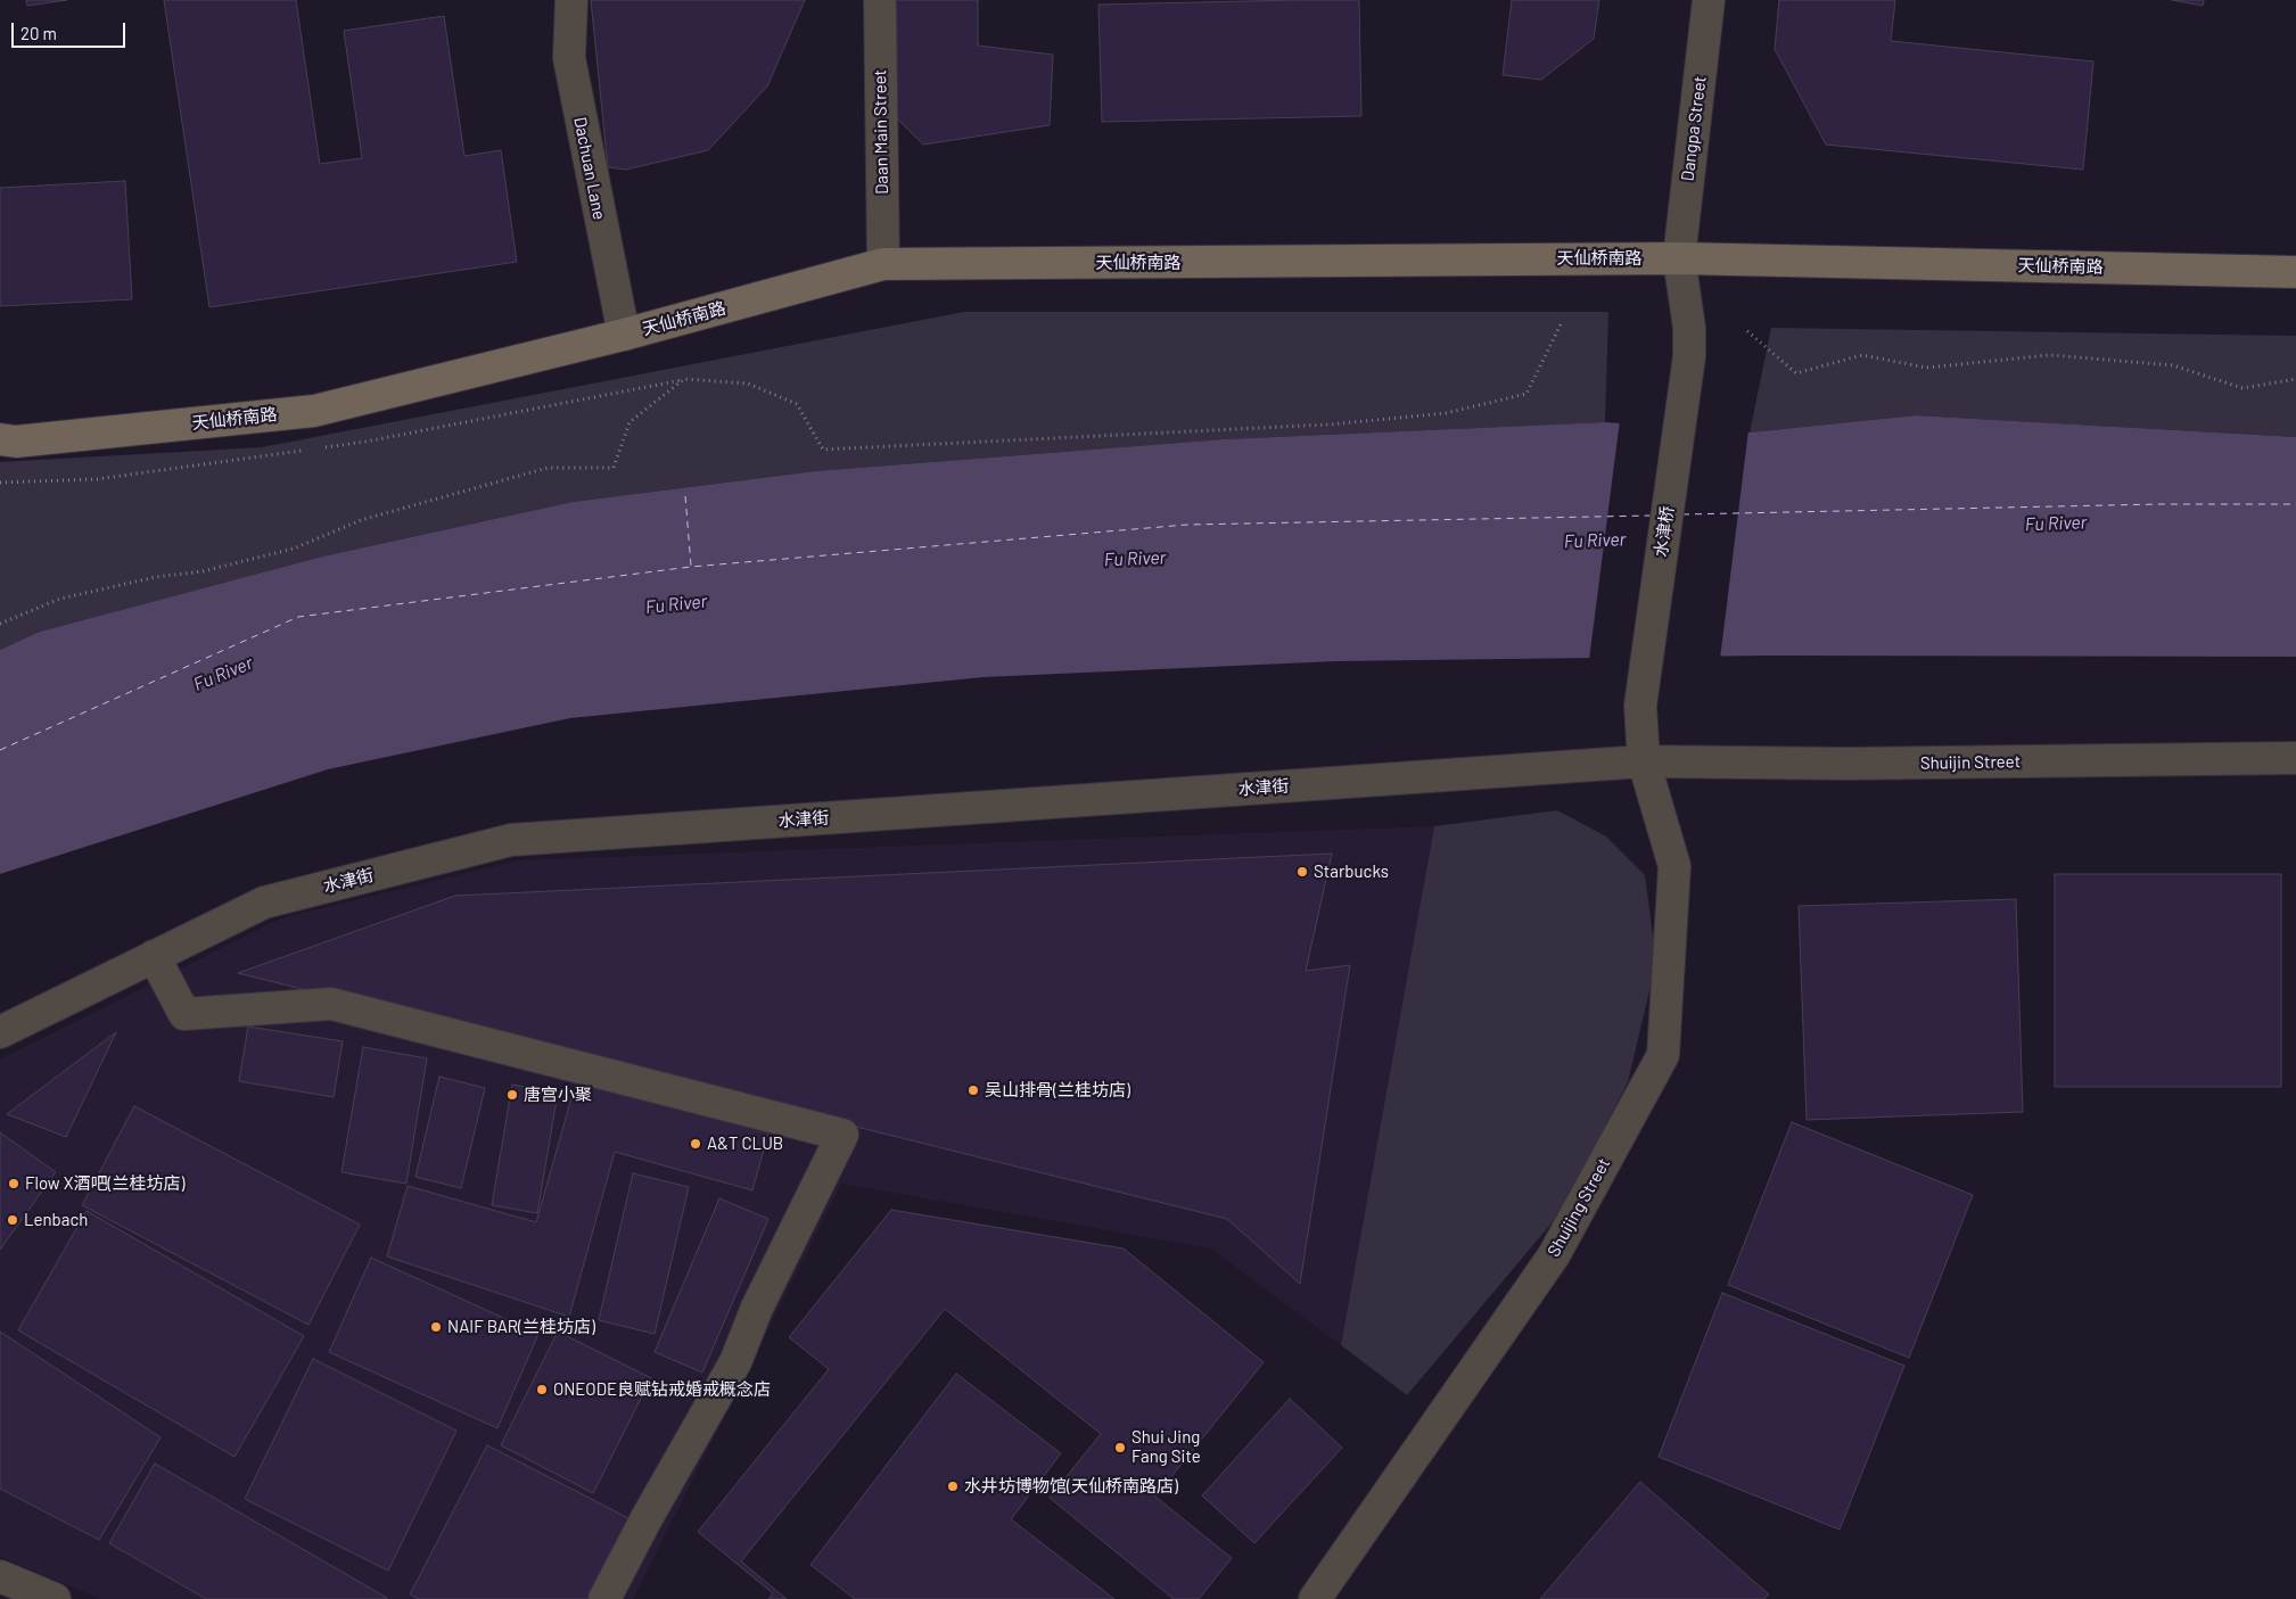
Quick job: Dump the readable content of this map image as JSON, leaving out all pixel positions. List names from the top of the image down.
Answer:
{
  "streets": {
    "main road": ["天仙桥南路"],
    "street": [
      "Dangpa Street",
      "Daan Main Street",
      "Dachuan Lane",
      "水津桥",
      "Shuijin Street",
      "水津街",
      "Shuijing Street"
    ]
  },
  "crossings": [
    ["Dangpa Street", "天仙桥南路"],
    ["Dangpa Street", "水津桥"],
    ["Daan Main Street", "天仙桥南路"],
    ["Dachuan Lane", "天仙桥南路"],
    ["水津桥", "Shuijin Street"],
    ["水津桥", "水津街"],
    ["水津桥", "Shuijing Street"],
    ["Shuijin Street", "水津街"],
    ["Shuijin Street", "Shuijing Street"],
    ["水津街", "Shuijing Street"]
  ],
  "water": ["Fu River"],
  "places": [
    "Starbucks",
    "吴山排骨(兰桂坊店)",
    "唐宫小聚",
    "A&T CLUB",
    "Flow X酒吧(兰桂坊店)",
    "Lenbach",
    "NAIF BAR(兰桂坊店)",
    "ONEODE良赋钻戒婚戒概念店",
    "Shui Jing Fang Site",
    "水井坊博物馆(天仙桥南路店)"
  ],
  "scale_bar": "20 m"
}
